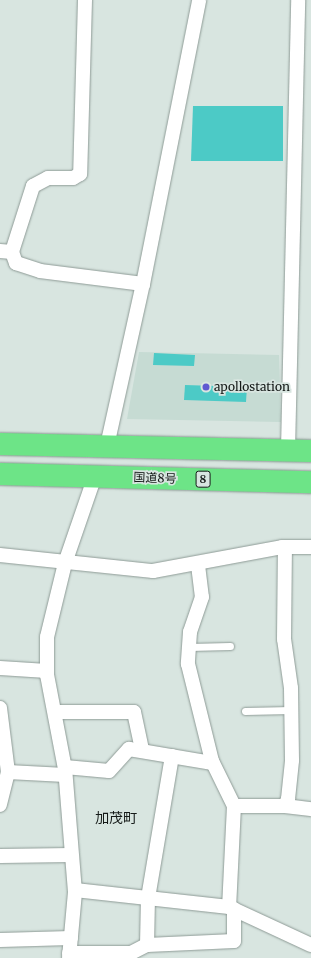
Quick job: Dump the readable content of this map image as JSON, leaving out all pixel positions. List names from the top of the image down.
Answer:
{
  "streets": {
    "highway": ["国道8号", "8"]
  },
  "districts": ["加茂町"],
  "places": ["apollostation"]
}
